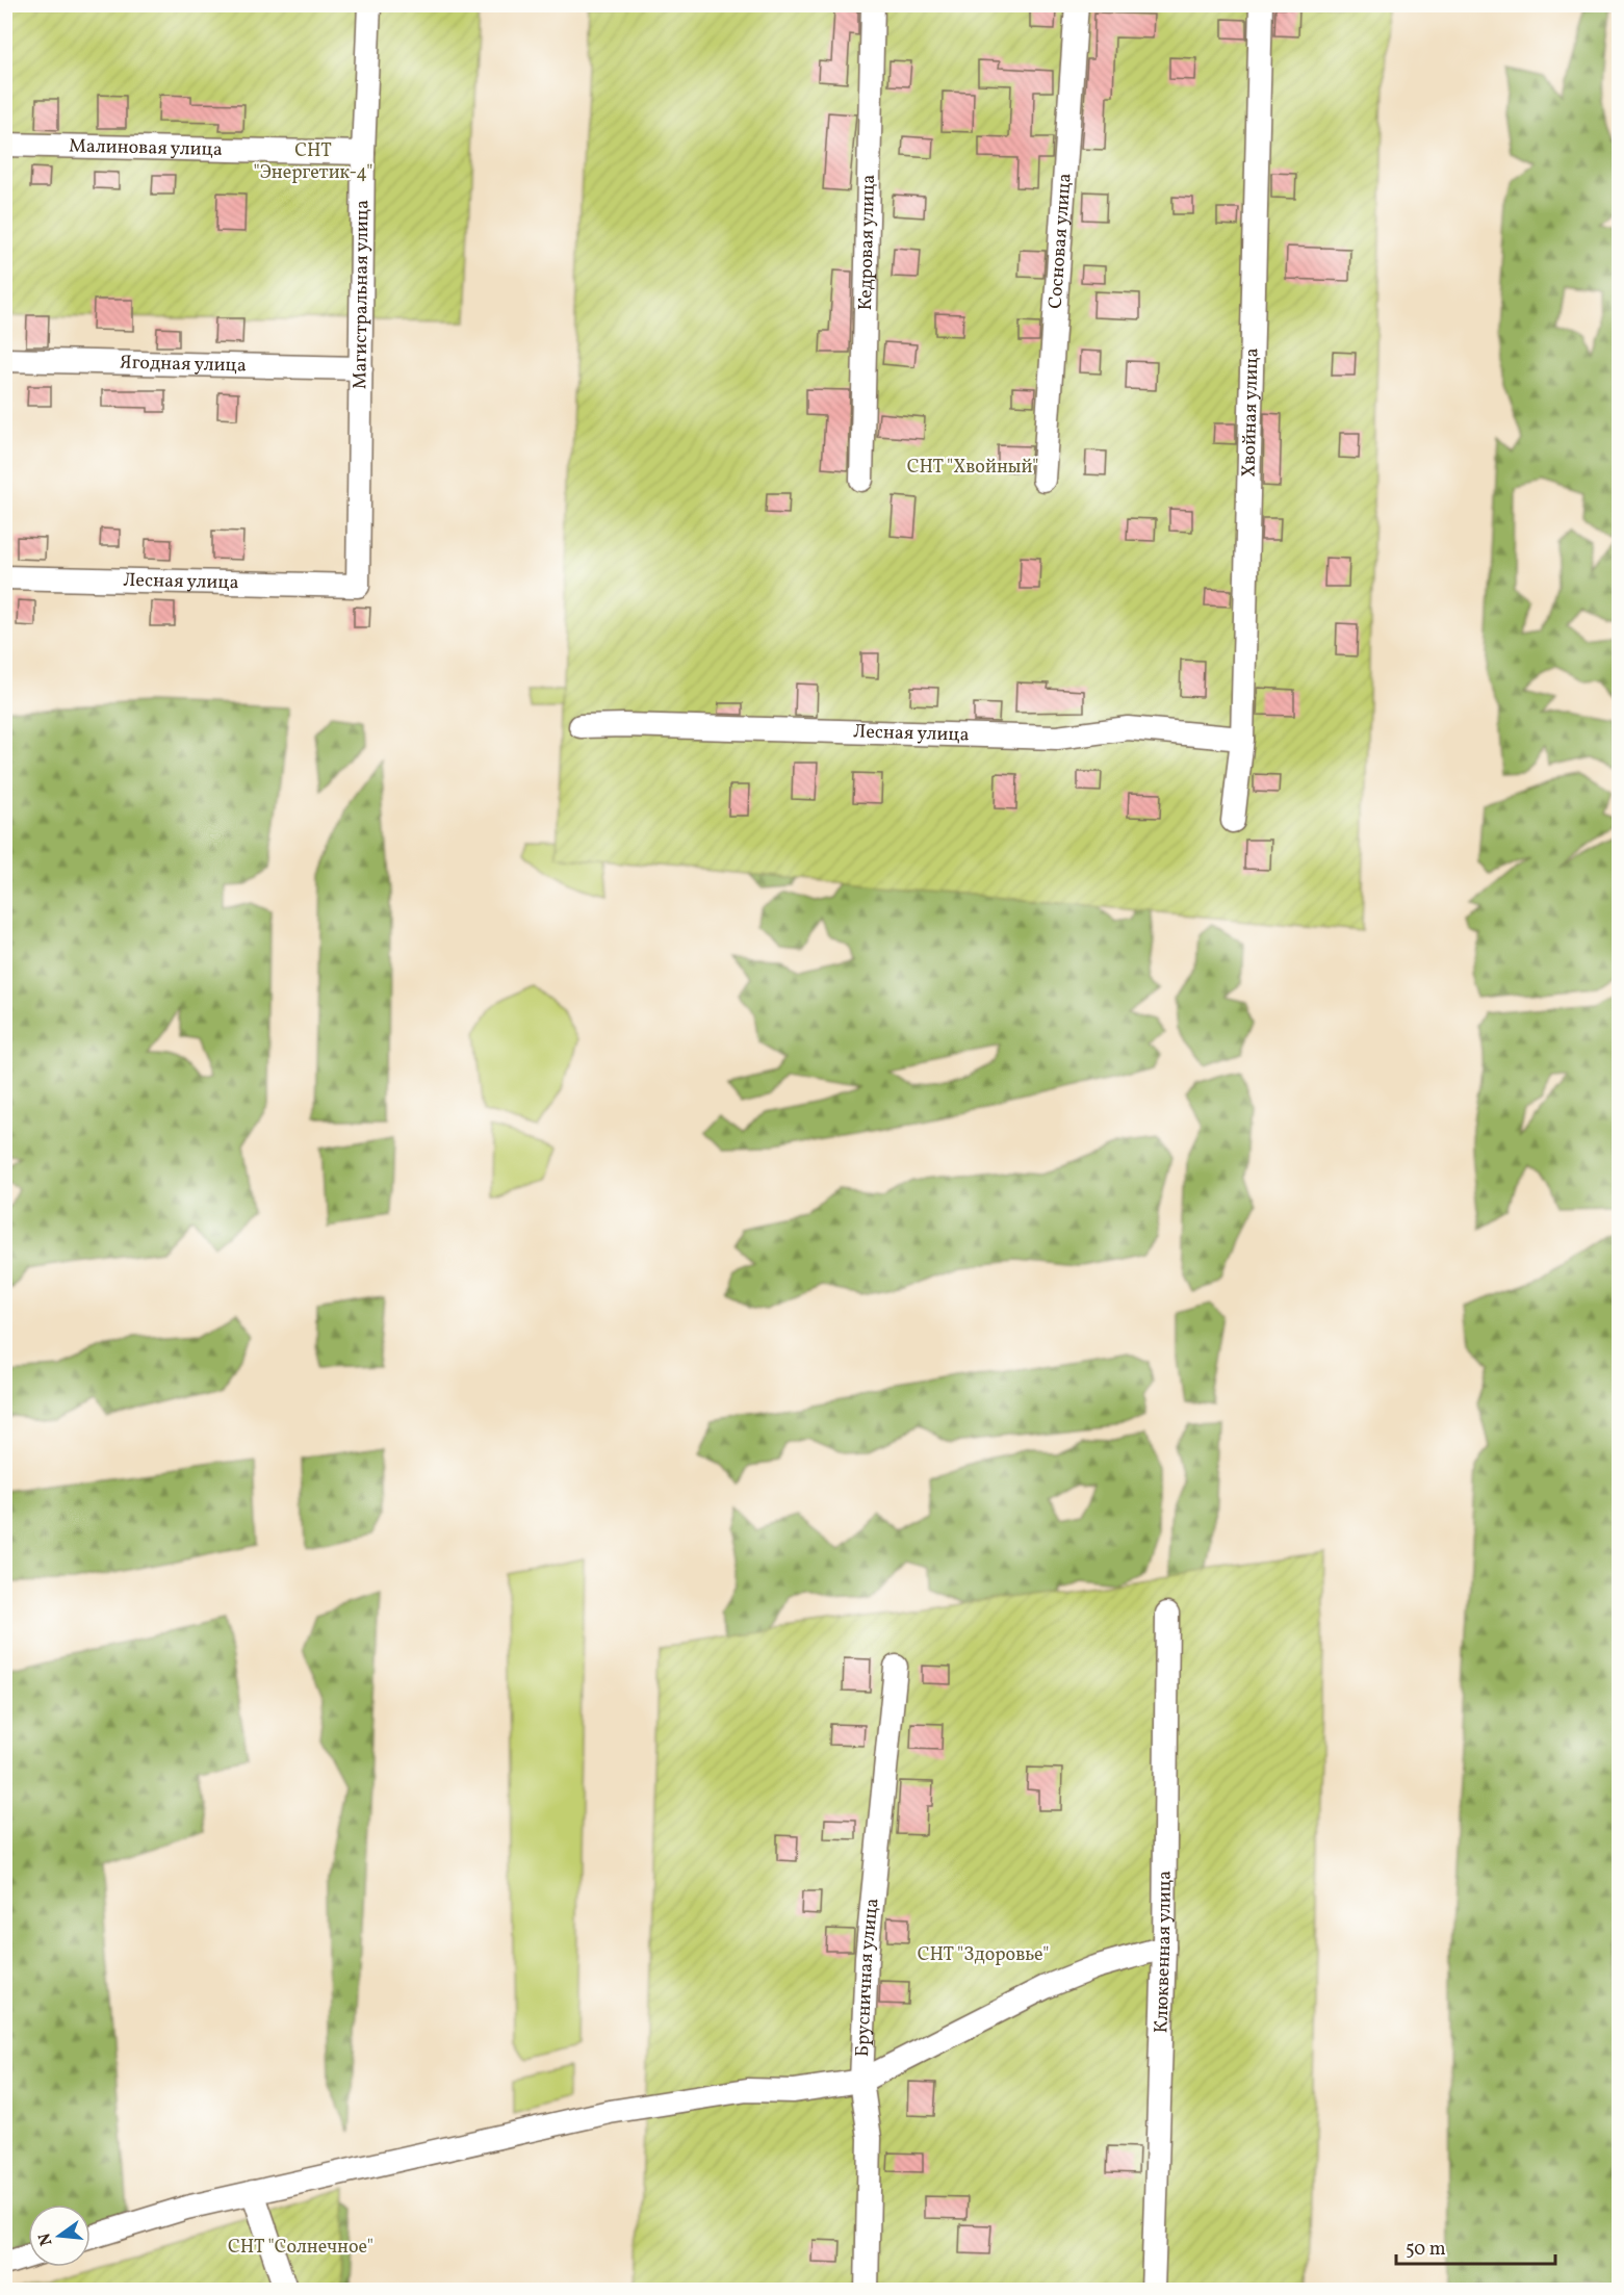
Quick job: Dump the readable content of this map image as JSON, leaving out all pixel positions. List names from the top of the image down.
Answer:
{
  "streets": {
    "street": [
      "Малиновая улица",
      "Кедровая улица",
      "Сосновая улица",
      "Магистральная улица",
      "Ягодная улица",
      "Хвойная улица",
      "Лесная улица",
      "Клюквенная улица",
      "Брусничная улица"
    ]
  },
  "crossings": [
    ["Малиновая улица", "Магистральная улица"],
    ["Магистральная улица", "Ягодная улица"],
    ["Магистральная улица", "Лесная улица"],
    ["Хвойная улица", "Лесная улица"]
  ],
  "parks": [
    "СНТ \"Энергетик-4\"",
    "СНТ \"Хвойный\"",
    "СНТ \"Здоровье\"",
    "СНТ \"Солнечное\""
  ],
  "scale_bar": "50 m",
  "north": "left"
}
